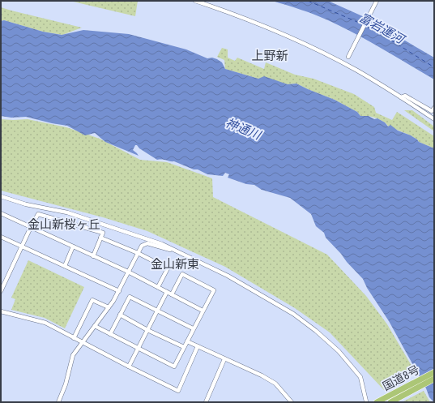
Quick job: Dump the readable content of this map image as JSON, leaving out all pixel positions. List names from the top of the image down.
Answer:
{
  "streets": {
    "highway": ["国道8号"]
  },
  "districts": ["上野新", "金山新桜ヶ丘", "金山新東"],
  "water": ["富岩運河", "神通川"]
}
